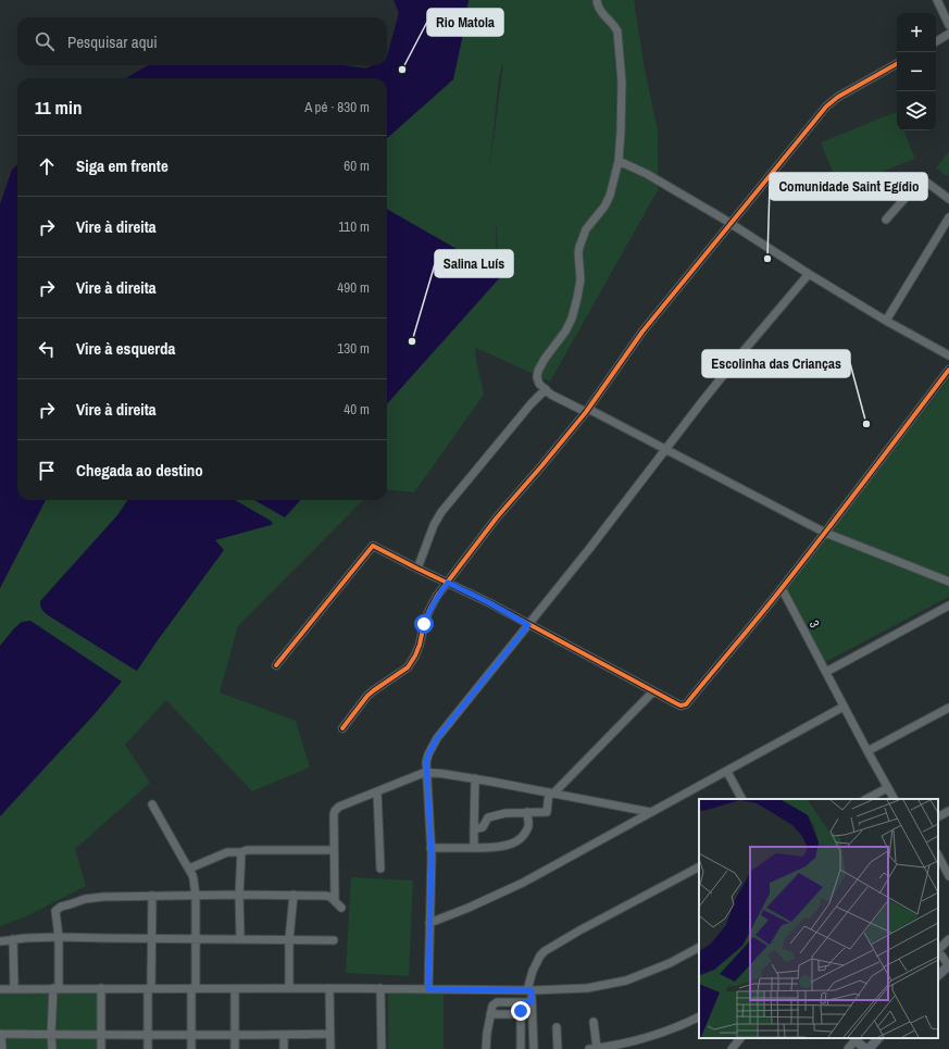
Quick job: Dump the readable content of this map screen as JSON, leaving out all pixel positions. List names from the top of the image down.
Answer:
{
  "streets": {
    "street": ["3"]
  },
  "places": [
    "Rio Matola",
    "Comunidade Sain´t Egídio",
    "Salina Luís",
    "Escolinha das Crianças"
  ],
  "page": {
    "map_buttons": ["+", "−"],
    "search": "Pesquisar aqui",
    "heading": ["11 min", "A pé · 830 m"],
    "list": [
      ["Siga em frente", "60 m"],
      ["Vire à direita", "110 m"],
      ["Vire à direita", "490 m"],
      ["Vire à esquerda", "130 m"],
      ["Vire à direita", "40 m"],
      "Chegada ao destino"
    ]
  }
}
